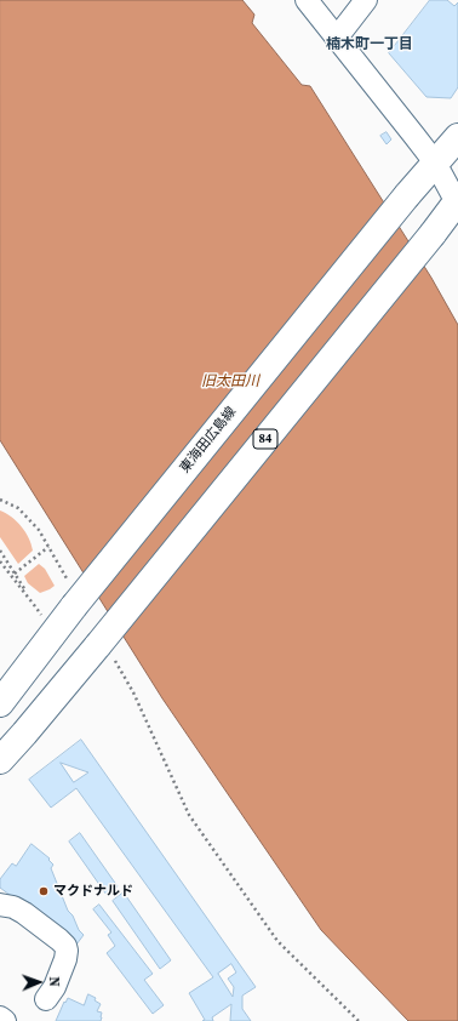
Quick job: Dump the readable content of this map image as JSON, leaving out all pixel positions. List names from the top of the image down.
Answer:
{
  "streets": {
    "main road": ["84", "東海田広島線"]
  },
  "districts": ["楠木町一丁目"],
  "water": ["旧太田川"],
  "places": ["マクドナルド"],
  "north": "right"
}
